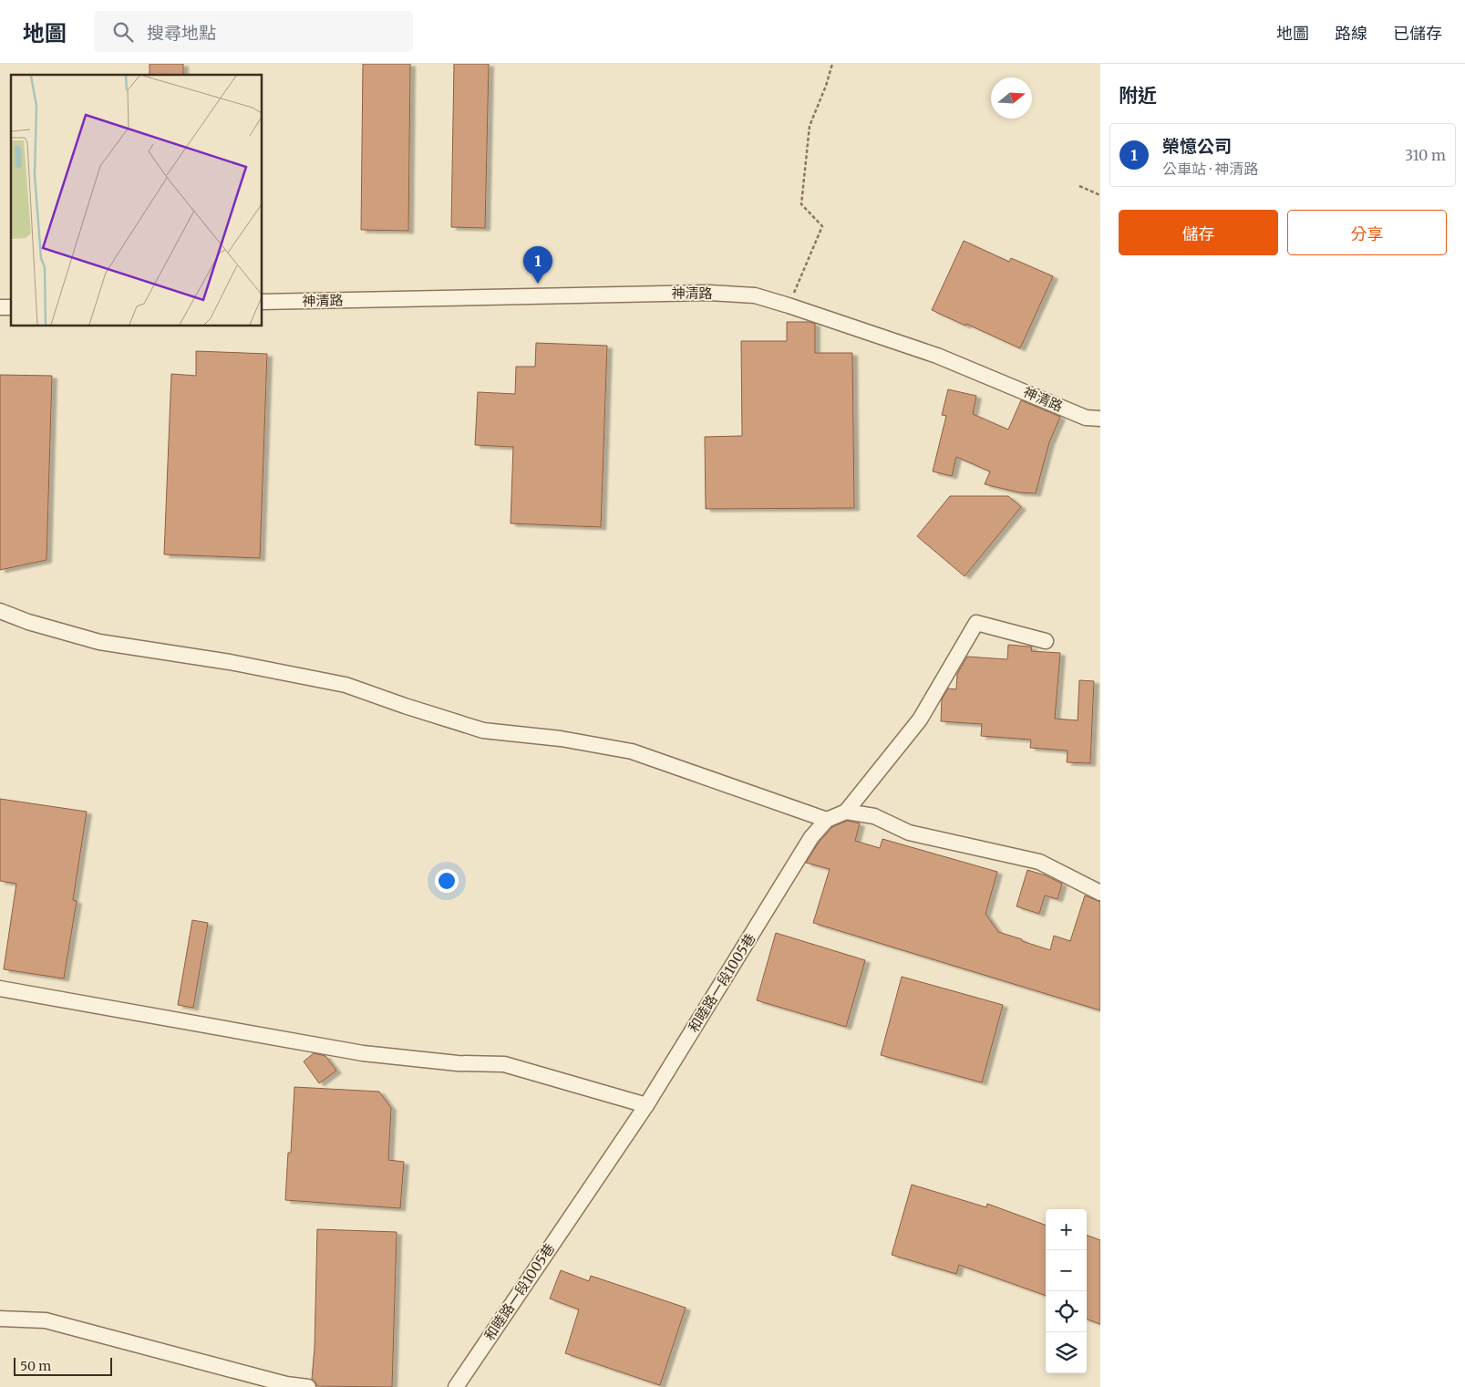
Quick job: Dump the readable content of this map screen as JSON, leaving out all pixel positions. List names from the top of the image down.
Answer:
{
  "streets": {
    "street": ["神清路", "和睦路一段1005巷"]
  },
  "scale_bar": "50 m",
  "north": "right",
  "page": {
    "header": "地圖",
    "search": "搜尋地點",
    "nav": ["地圖", "路線", "已儲存"],
    "heading": "附近",
    "list": [
      {
        "mark": "1",
        "name": "榮憶公司",
        "note": "公車站 · 神清路",
        "value": "310 m"
      }
    ],
    "buttons": ["儲存", "分享"],
    "pins": "1",
    "map_buttons": ["+", "−"],
    "scale": "50 m"
  }
}
